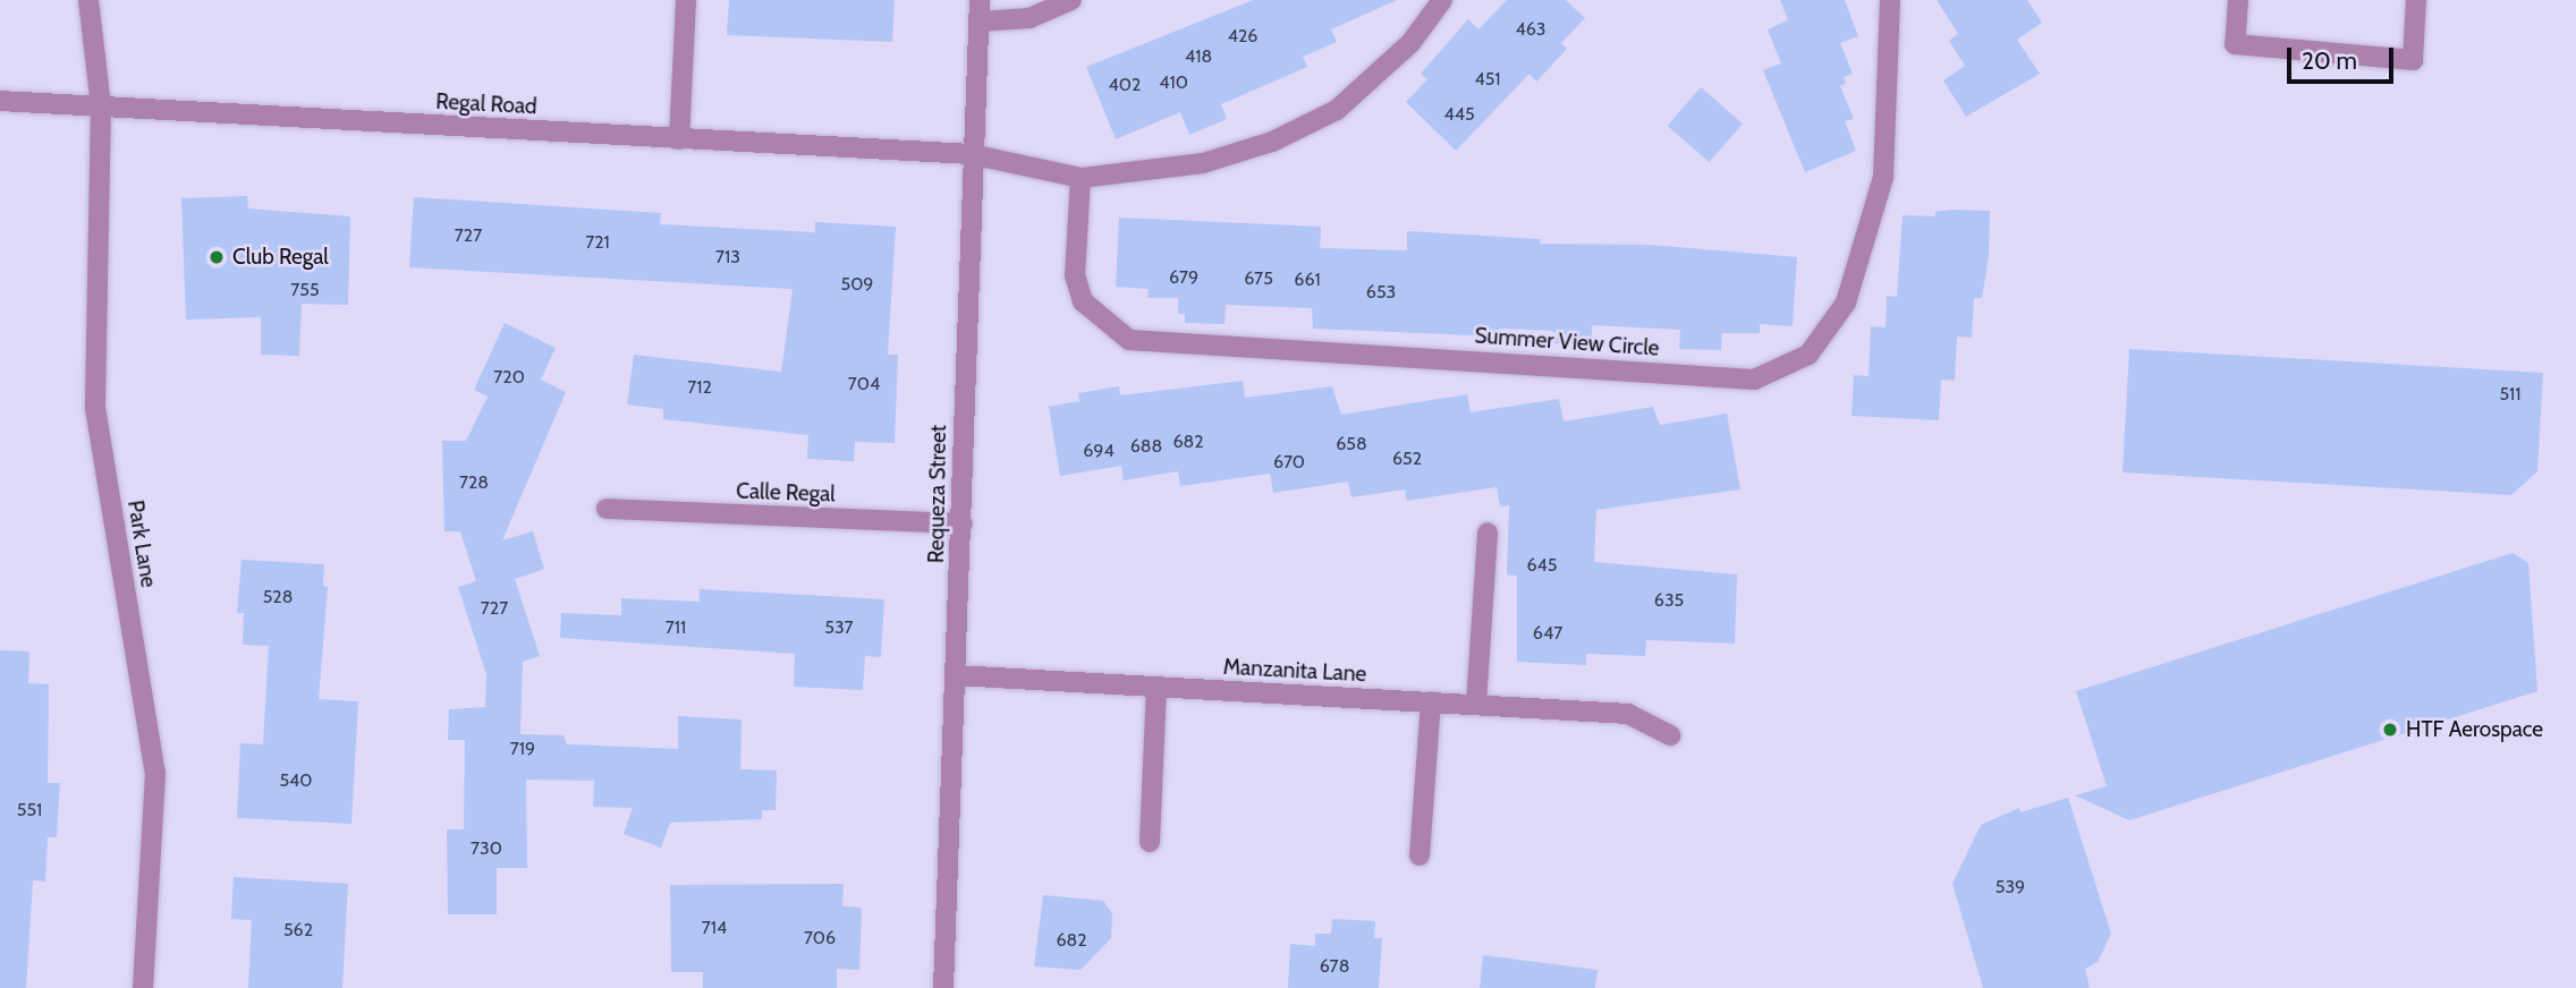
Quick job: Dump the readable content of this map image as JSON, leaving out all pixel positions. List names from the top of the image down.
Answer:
{
  "streets": {
    "street": [
      "Regal Road",
      "Summer View Circle",
      "Calle Regal",
      "Requeza Street",
      "Park Lane",
      "Manzanita Lane"
    ]
  },
  "crossings": [
    ["Regal Road", "Requeza Street"],
    ["Regal Road", "Park Lane"],
    ["Calle Regal", "Requeza Street"],
    ["Requeza Street", "Manzanita Lane"]
  ],
  "places": ["Club Regal", "HTF Aerospace"],
  "house_numbers": [
    "463",
    "426",
    "418",
    "451",
    "410",
    "402",
    "445",
    "727",
    "721",
    "713",
    "679",
    "675",
    "661",
    "509",
    "755",
    "653",
    "720",
    "704",
    "712",
    "511",
    "682",
    "658",
    "688",
    "694",
    "652",
    "670",
    "728",
    "645",
    "528",
    "635",
    "727",
    "711",
    "537",
    "647",
    "719",
    "540",
    "551",
    "730",
    "539",
    "714",
    "562",
    "706",
    "682",
    "678"
  ],
  "scale_bar": "20 m"
}
